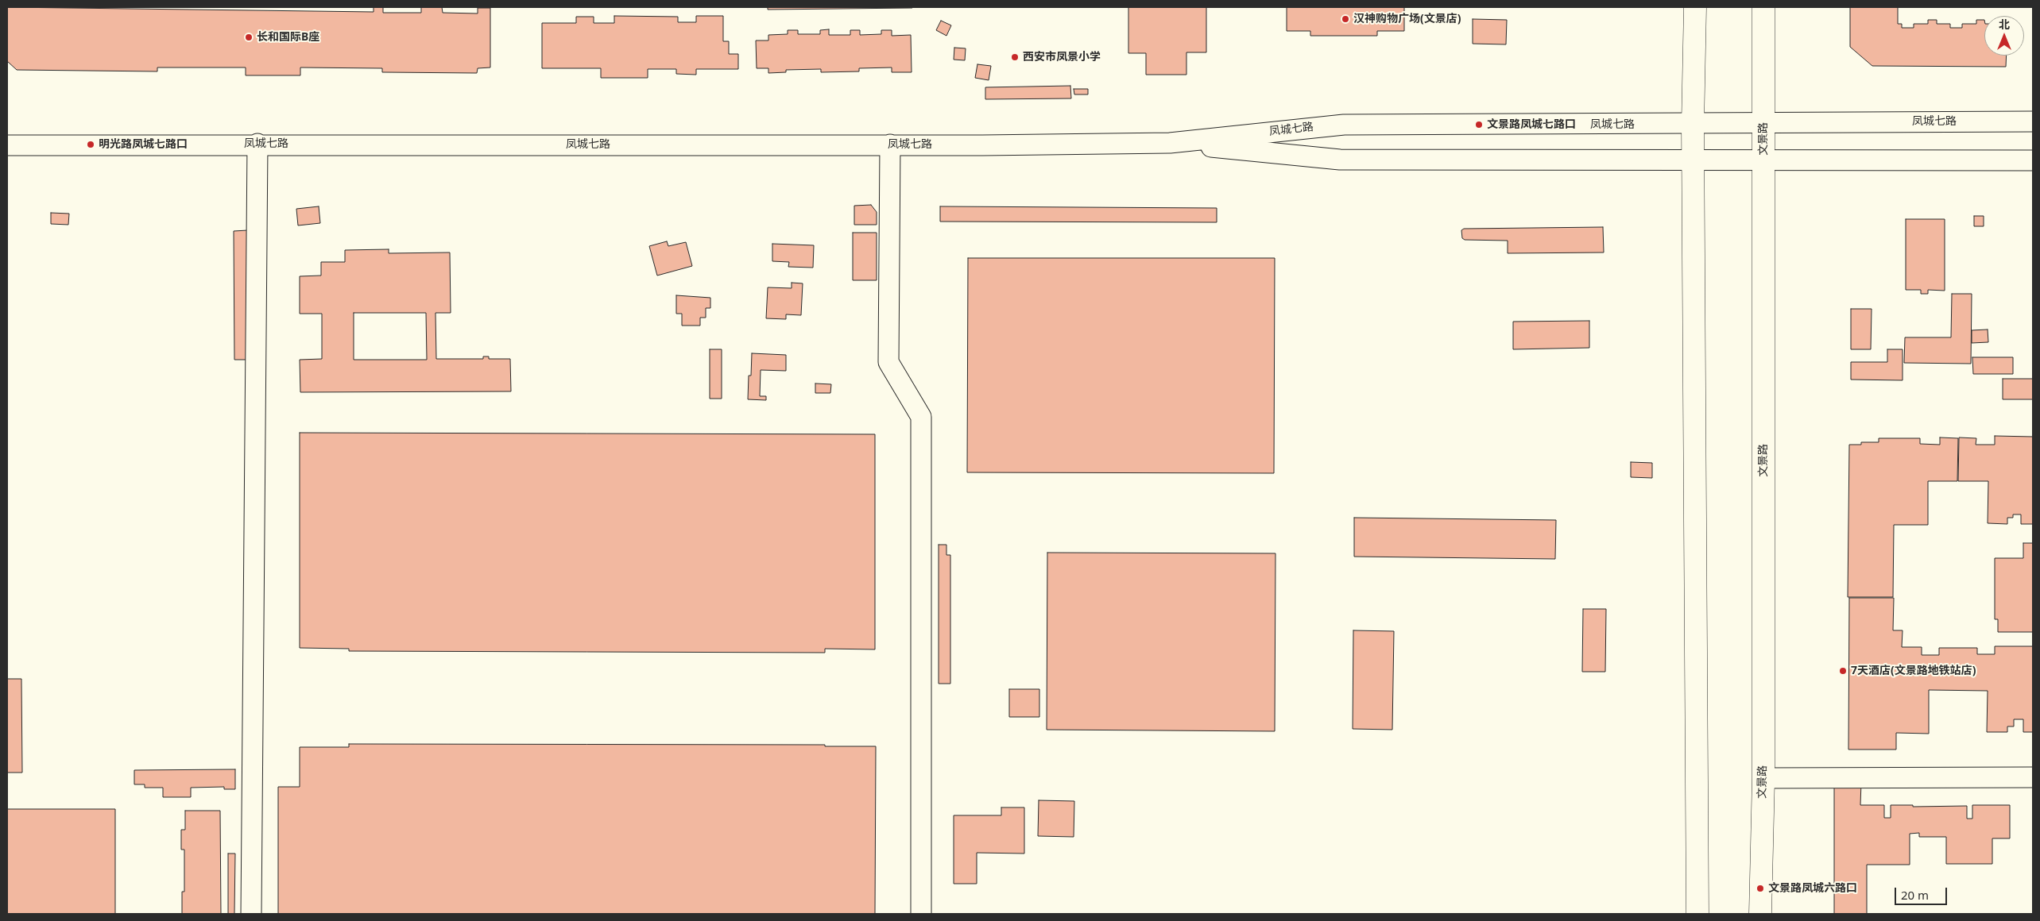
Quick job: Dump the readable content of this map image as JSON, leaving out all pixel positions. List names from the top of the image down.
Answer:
{
  "streets": {
    "main road": ["文景路"],
    "street": ["凤城七路"]
  },
  "crossings": [
    ["凤城七路", "文景路"]
  ],
  "places": [
    "汉神购物广场(文景店)",
    "长和国际B座",
    "西安市凤景小学",
    "文景路凤城七路口",
    "明光路凤城七路口",
    "7天酒店(文景路地铁站店)",
    "文景路凤城六路口"
  ],
  "scale_bar": "20 m",
  "north": "top"
}
